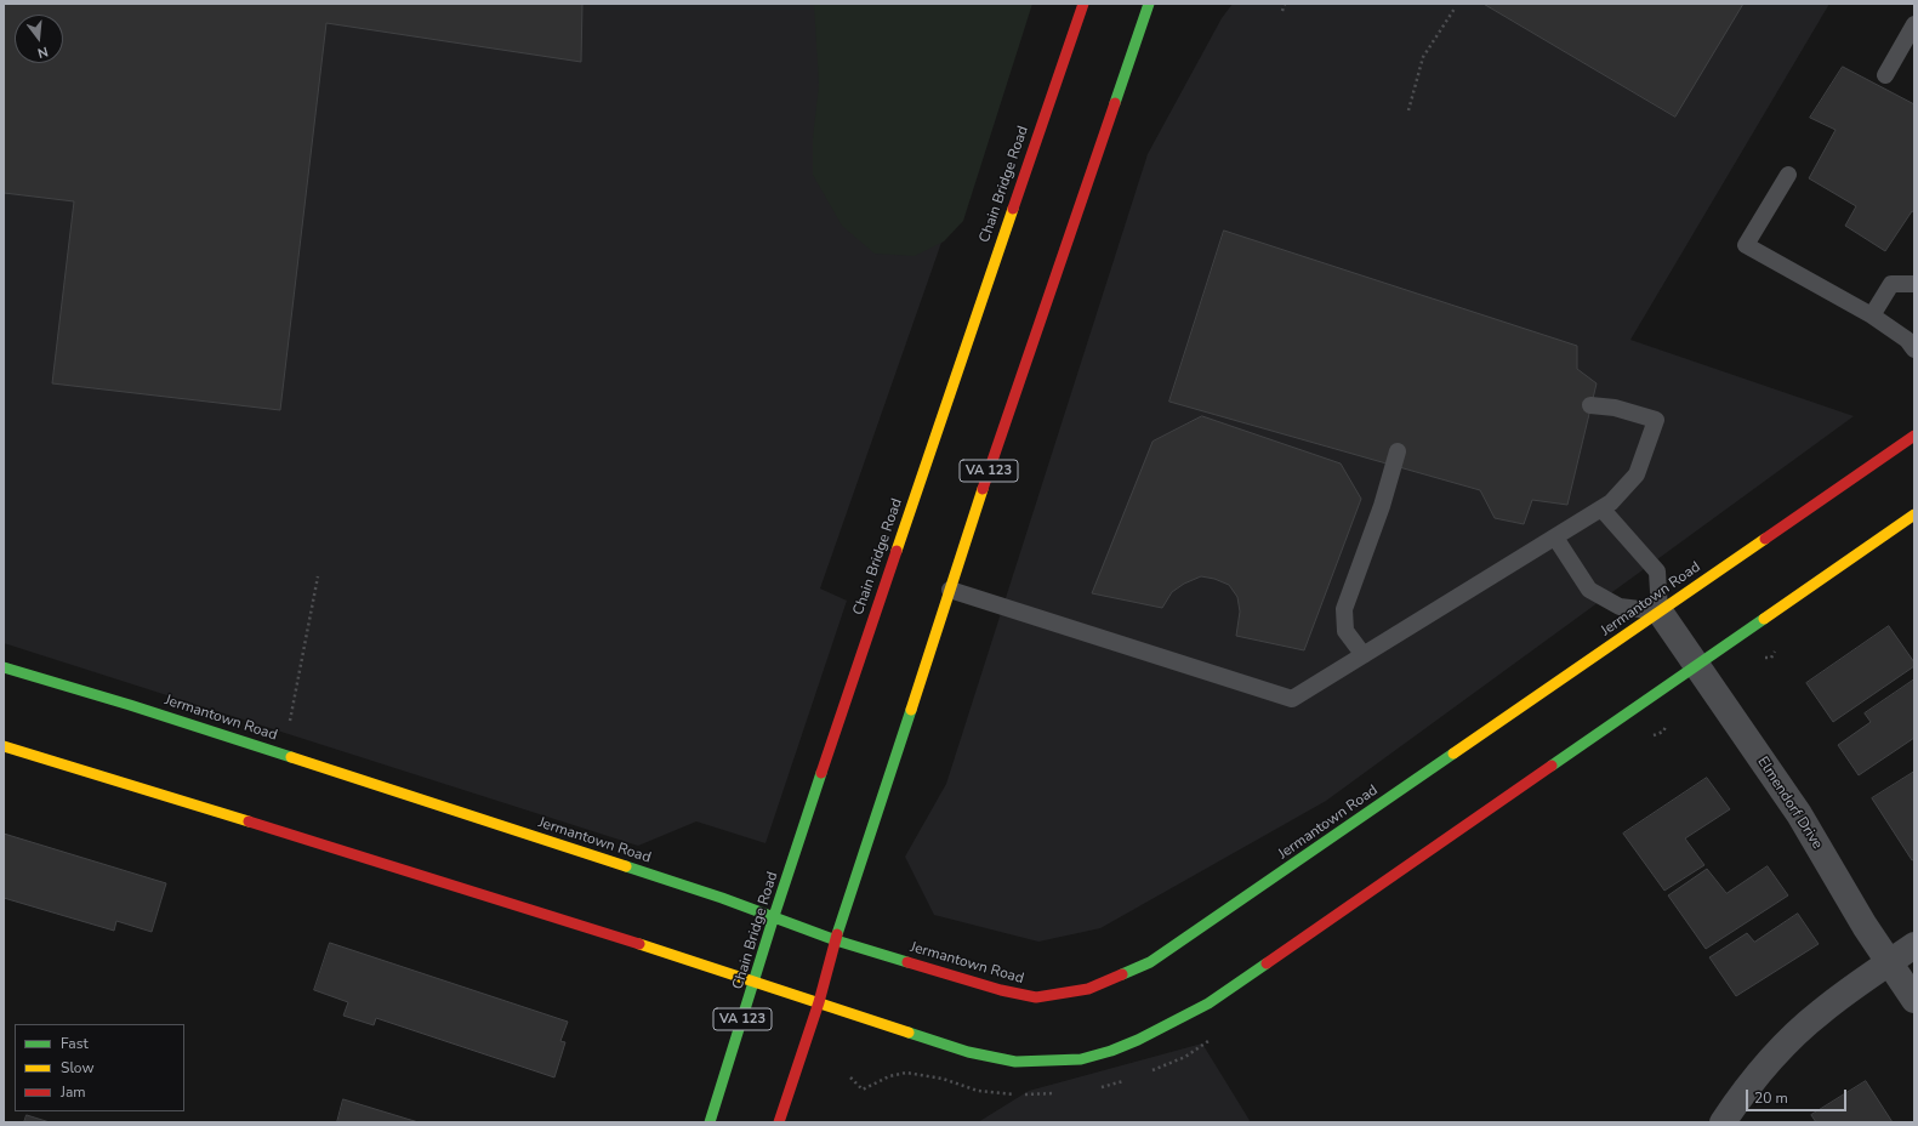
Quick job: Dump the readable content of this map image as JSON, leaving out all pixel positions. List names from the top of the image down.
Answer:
{
  "streets": {
    "main road": ["Chain Bridge Road", "VA 123", "Jermantown Road"],
    "street": ["Elmendorf Drive"]
  },
  "crossings": [
    ["Chain Bridge Road", "Jermantown Road"],
    ["VA 123", "Jermantown Road"],
    ["Jermantown Road", "Elmendorf Drive"]
  ],
  "legend": ["Fast", "Slow", "Jam"],
  "scale_bar": "20 m",
  "north": "bottom"
}
